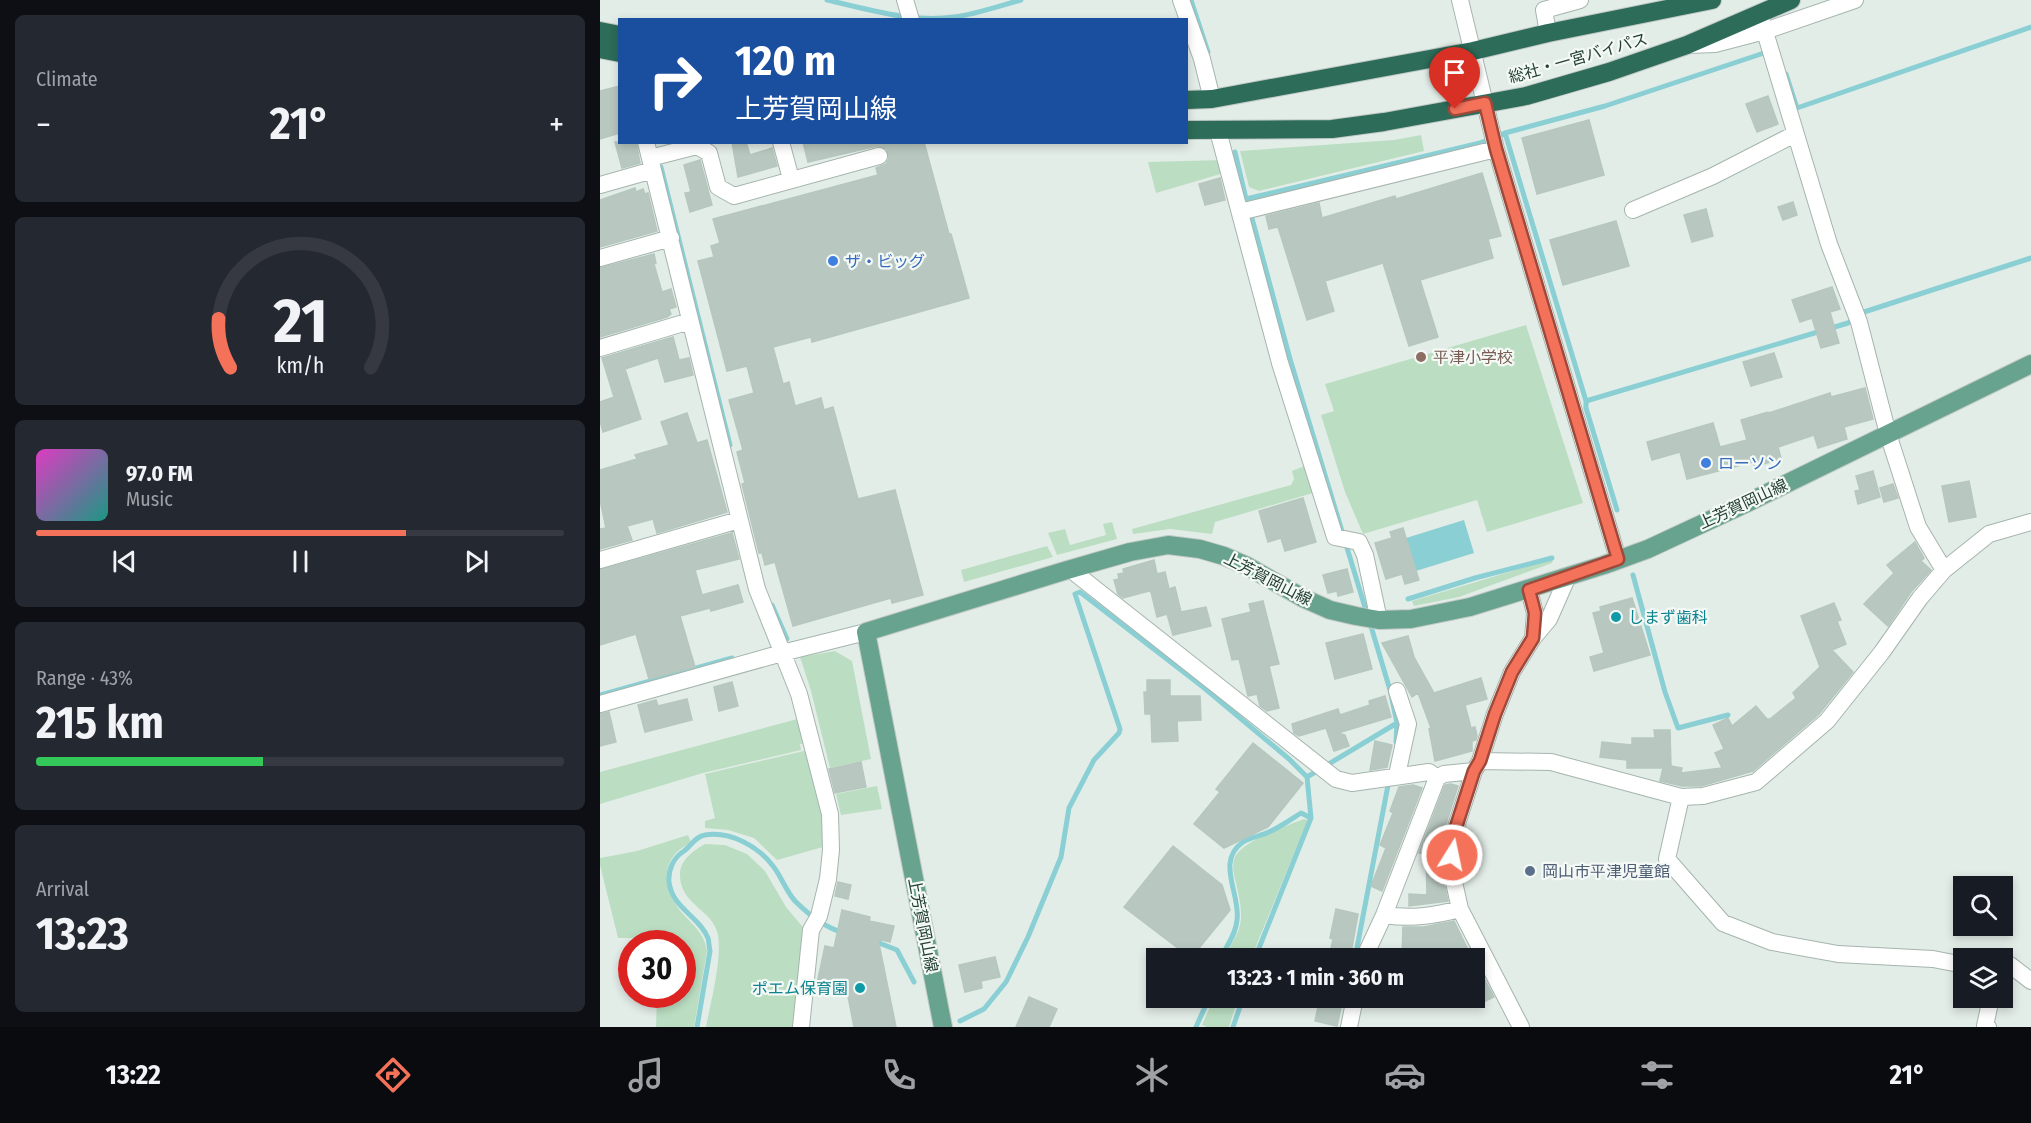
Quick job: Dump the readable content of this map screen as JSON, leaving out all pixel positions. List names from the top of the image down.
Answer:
{
  "streets": {
    "highway": ["総社・一宮バイパス"],
    "main road": ["上芳賀岡山線"]
  },
  "places": [
    "ザ・ビッグ",
    "平津小学校",
    "ローソン",
    "しまず歯科",
    "岡山市平津児童館",
    "ポエム保育園"
  ],
  "page": {
    "tile": [
      "Climate",
      ["Range · 43%", "215 km"],
      ["Arrival", "13:23"]
    ],
    "turn": ["120 m", "上芳賀岡山線"],
    "heat": ["−", "21°", "+"],
    "song": ["97.0 FM", "Music"],
    "limit": "30",
    "trip": "13:23 · 1 min · 360 m",
    "tabs": ["13:22", "21°"],
    "gauge": ["21", "km/h"]
  }
}
